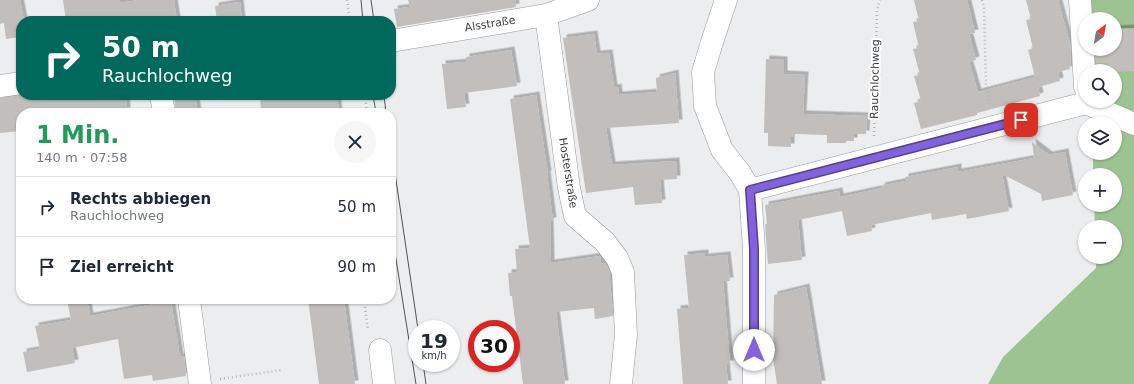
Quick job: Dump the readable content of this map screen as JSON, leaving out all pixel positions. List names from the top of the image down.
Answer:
{
  "streets": {
    "street": ["Alsstraße", "Hosterstraße"],
    "path": ["Rauchlochweg"]
  },
  "crossings": [
    ["Alsstraße", "Hosterstraße"]
  ],
  "north": "top right",
  "page": {
    "map_buttons": ["+", "−"],
    "turn": ["50 m", "Rauchlochweg"],
    "heading": ["1 Min.", "140 m · 07:58"],
    "list": [
      {
        "name": "Rechts abbiegen",
        "note": "Rauchlochweg",
        "value": "50 m"
      },
      {
        "name": "Ziel erreicht",
        "value": "90 m"
      }
    ],
    "speed": "19 km/h",
    "limit": "30"
  }
}
